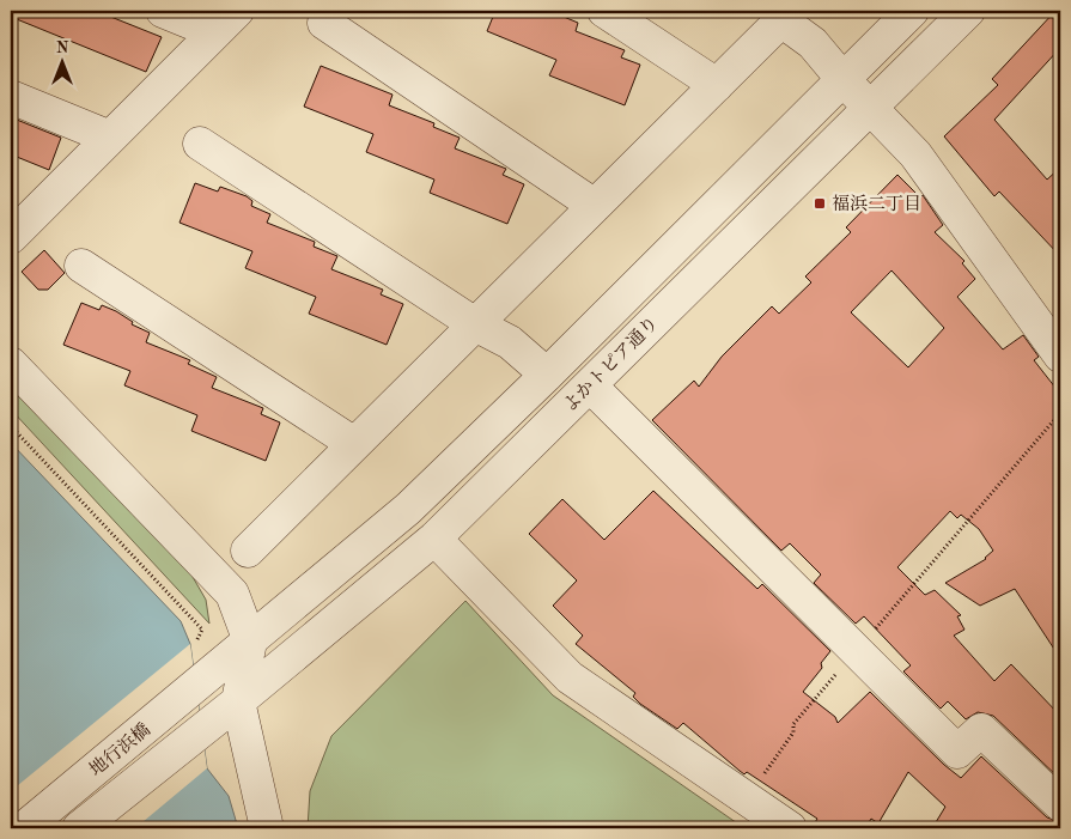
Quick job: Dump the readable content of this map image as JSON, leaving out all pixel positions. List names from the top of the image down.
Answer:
{
  "streets": {
    "street": ["よかトピア通り", "地行浜橋"]
  },
  "crossings": [
    ["よかトピア通り", "地行浜橋"]
  ],
  "places": {
    "transit": ["福浜二丁目"]
  },
  "north": "top"
}
